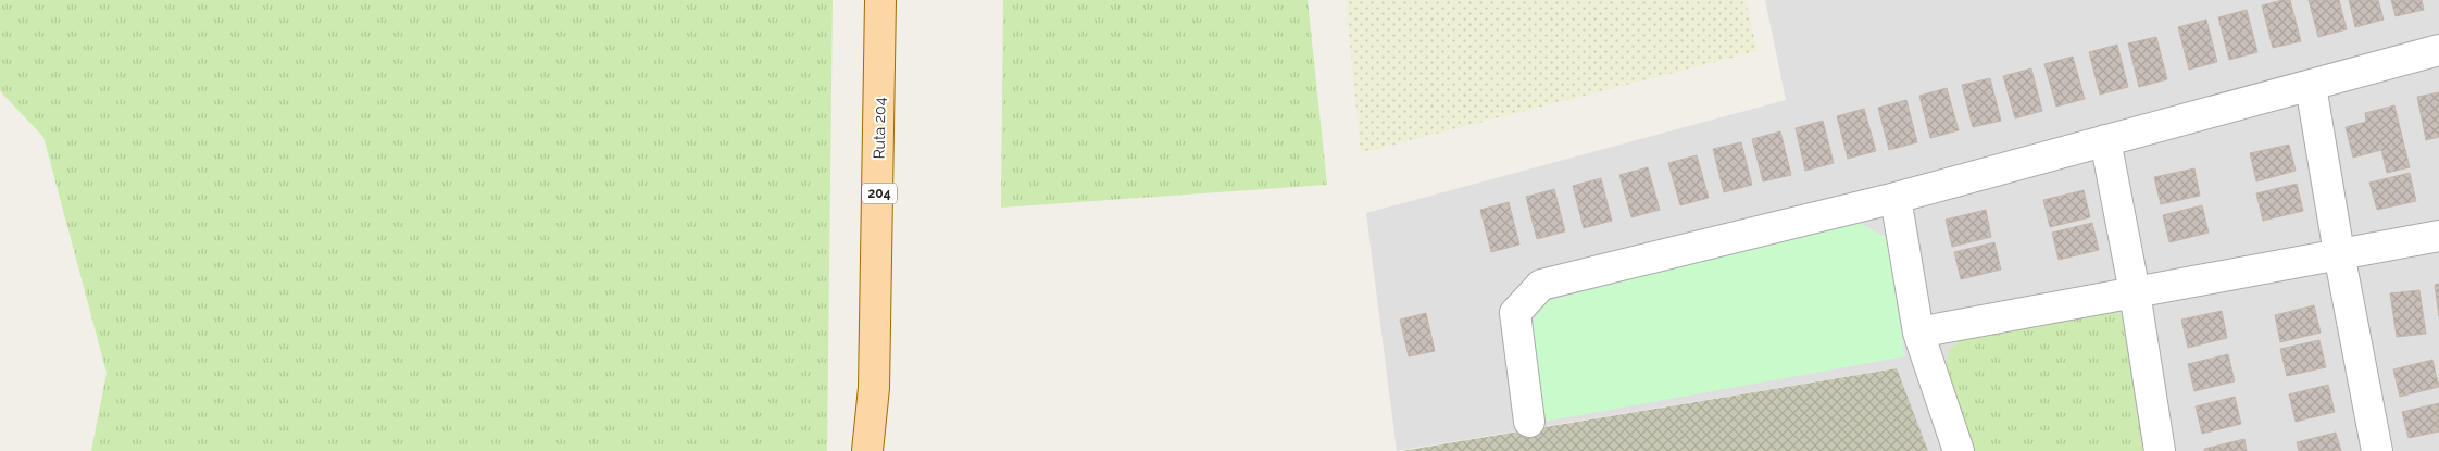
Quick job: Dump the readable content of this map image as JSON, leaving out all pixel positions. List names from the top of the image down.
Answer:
{
  "streets": {
    "main road": ["Ruta 204", "204"]
  }
}
